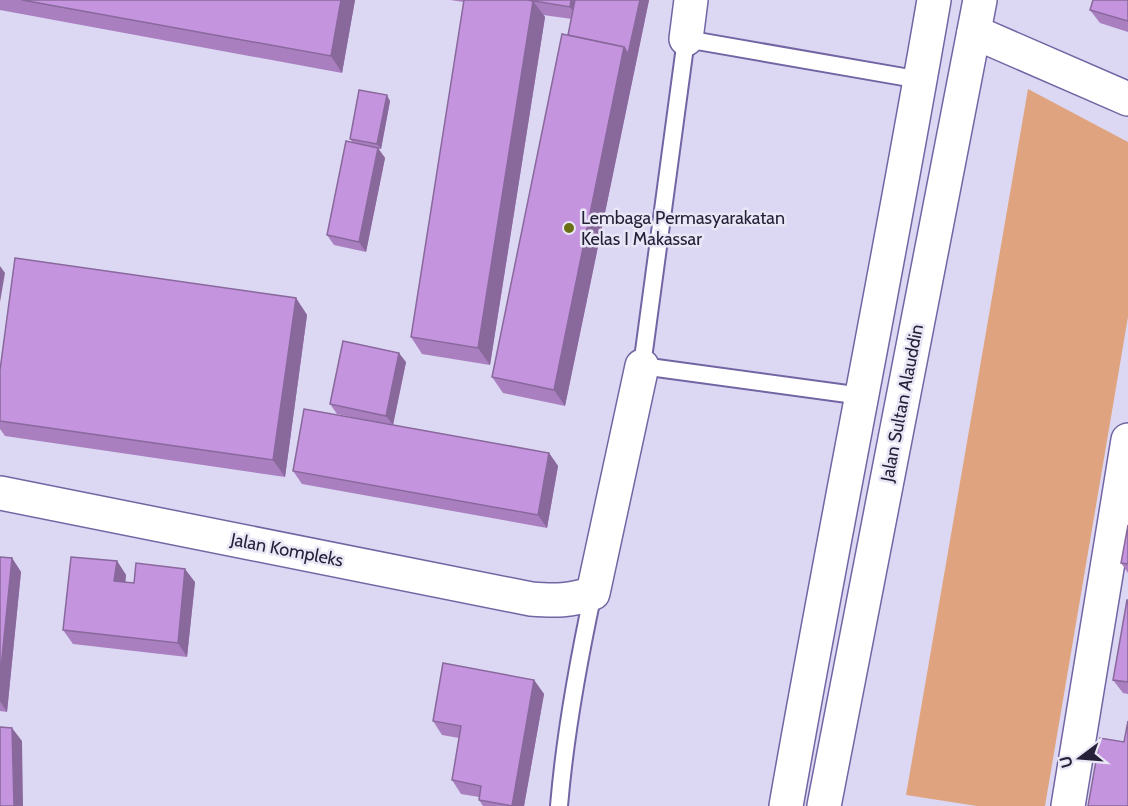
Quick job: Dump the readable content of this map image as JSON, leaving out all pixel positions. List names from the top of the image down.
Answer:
{
  "streets": {
    "main road": ["Jalan Sultan Alauddin", "Jalan Kompleks"]
  },
  "places": ["Lembaga Permasyarakatan Kelas I Makassar"],
  "north": "left"
}
